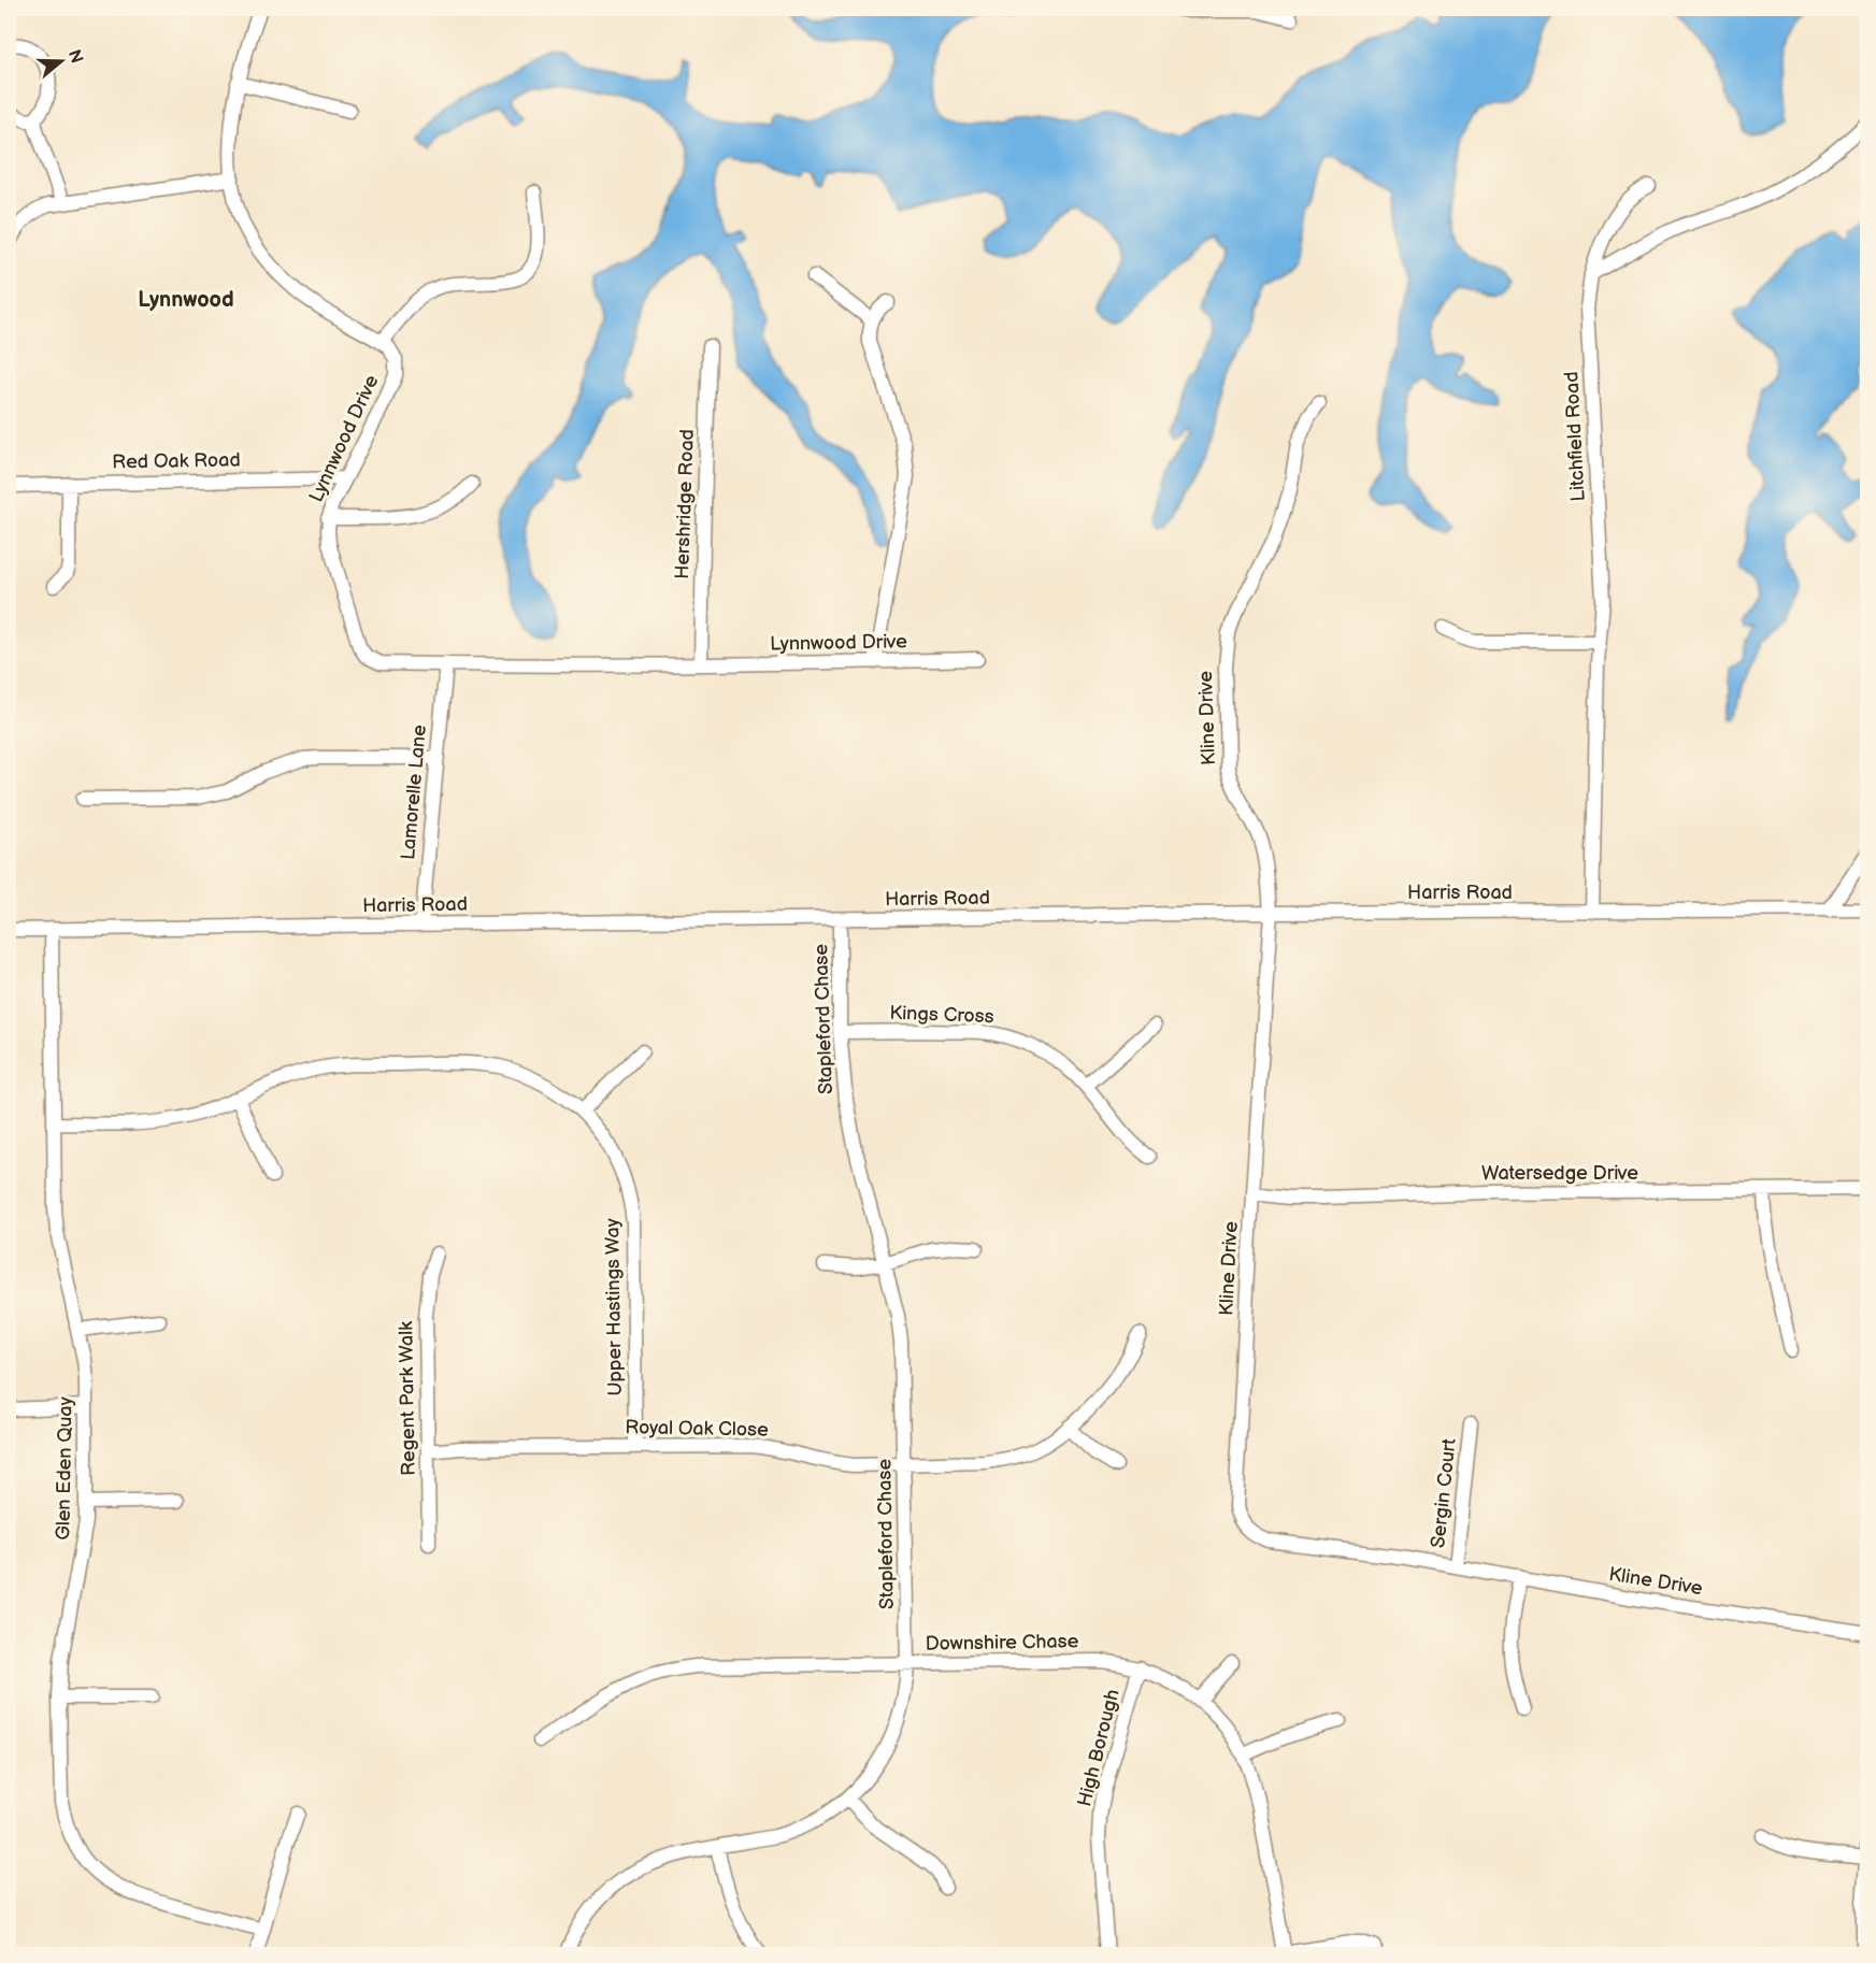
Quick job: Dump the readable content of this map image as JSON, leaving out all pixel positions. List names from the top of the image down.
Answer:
{
  "streets": {
    "street": [
      "Litchfield Road",
      "Lynnwood Drive",
      "Red Oak Road",
      "Hershridge Road",
      "Kline Drive",
      "Lamorelle Lane",
      "Harris Road",
      "Kings Cross",
      "Stapleford Chase",
      "Watersedge Drive",
      "Upper Hastings Way",
      "Regent Park Walk",
      "Royal Oak Close",
      "Glen Eden Quay",
      "Sergin Court",
      "Downshire Chase",
      "High Borough"
    ]
  },
  "crossings": [
    ["Litchfield Road", "Harris Road"],
    ["Lynnwood Drive", "Red Oak Road"],
    ["Lynnwood Drive", "Hershridge Road"],
    ["Lynnwood Drive", "Lamorelle Lane"],
    ["Kline Drive", "Harris Road"],
    ["Kline Drive", "Watersedge Drive"],
    ["Kline Drive", "Sergin Court"],
    ["Lamorelle Lane", "Harris Road"],
    ["Harris Road", "Stapleford Chase"],
    ["Harris Road", "Glen Eden Quay"],
    ["Kings Cross", "Stapleford Chase"],
    ["Stapleford Chase", "Royal Oak Close"],
    ["Stapleford Chase", "Downshire Chase"],
    ["Upper Hastings Way", "Royal Oak Close"],
    ["Upper Hastings Way", "Glen Eden Quay"],
    ["Regent Park Walk", "Royal Oak Close"],
    ["Downshire Chase", "High Borough"]
  ],
  "districts": ["Lynnwood"],
  "north": "right"
}
